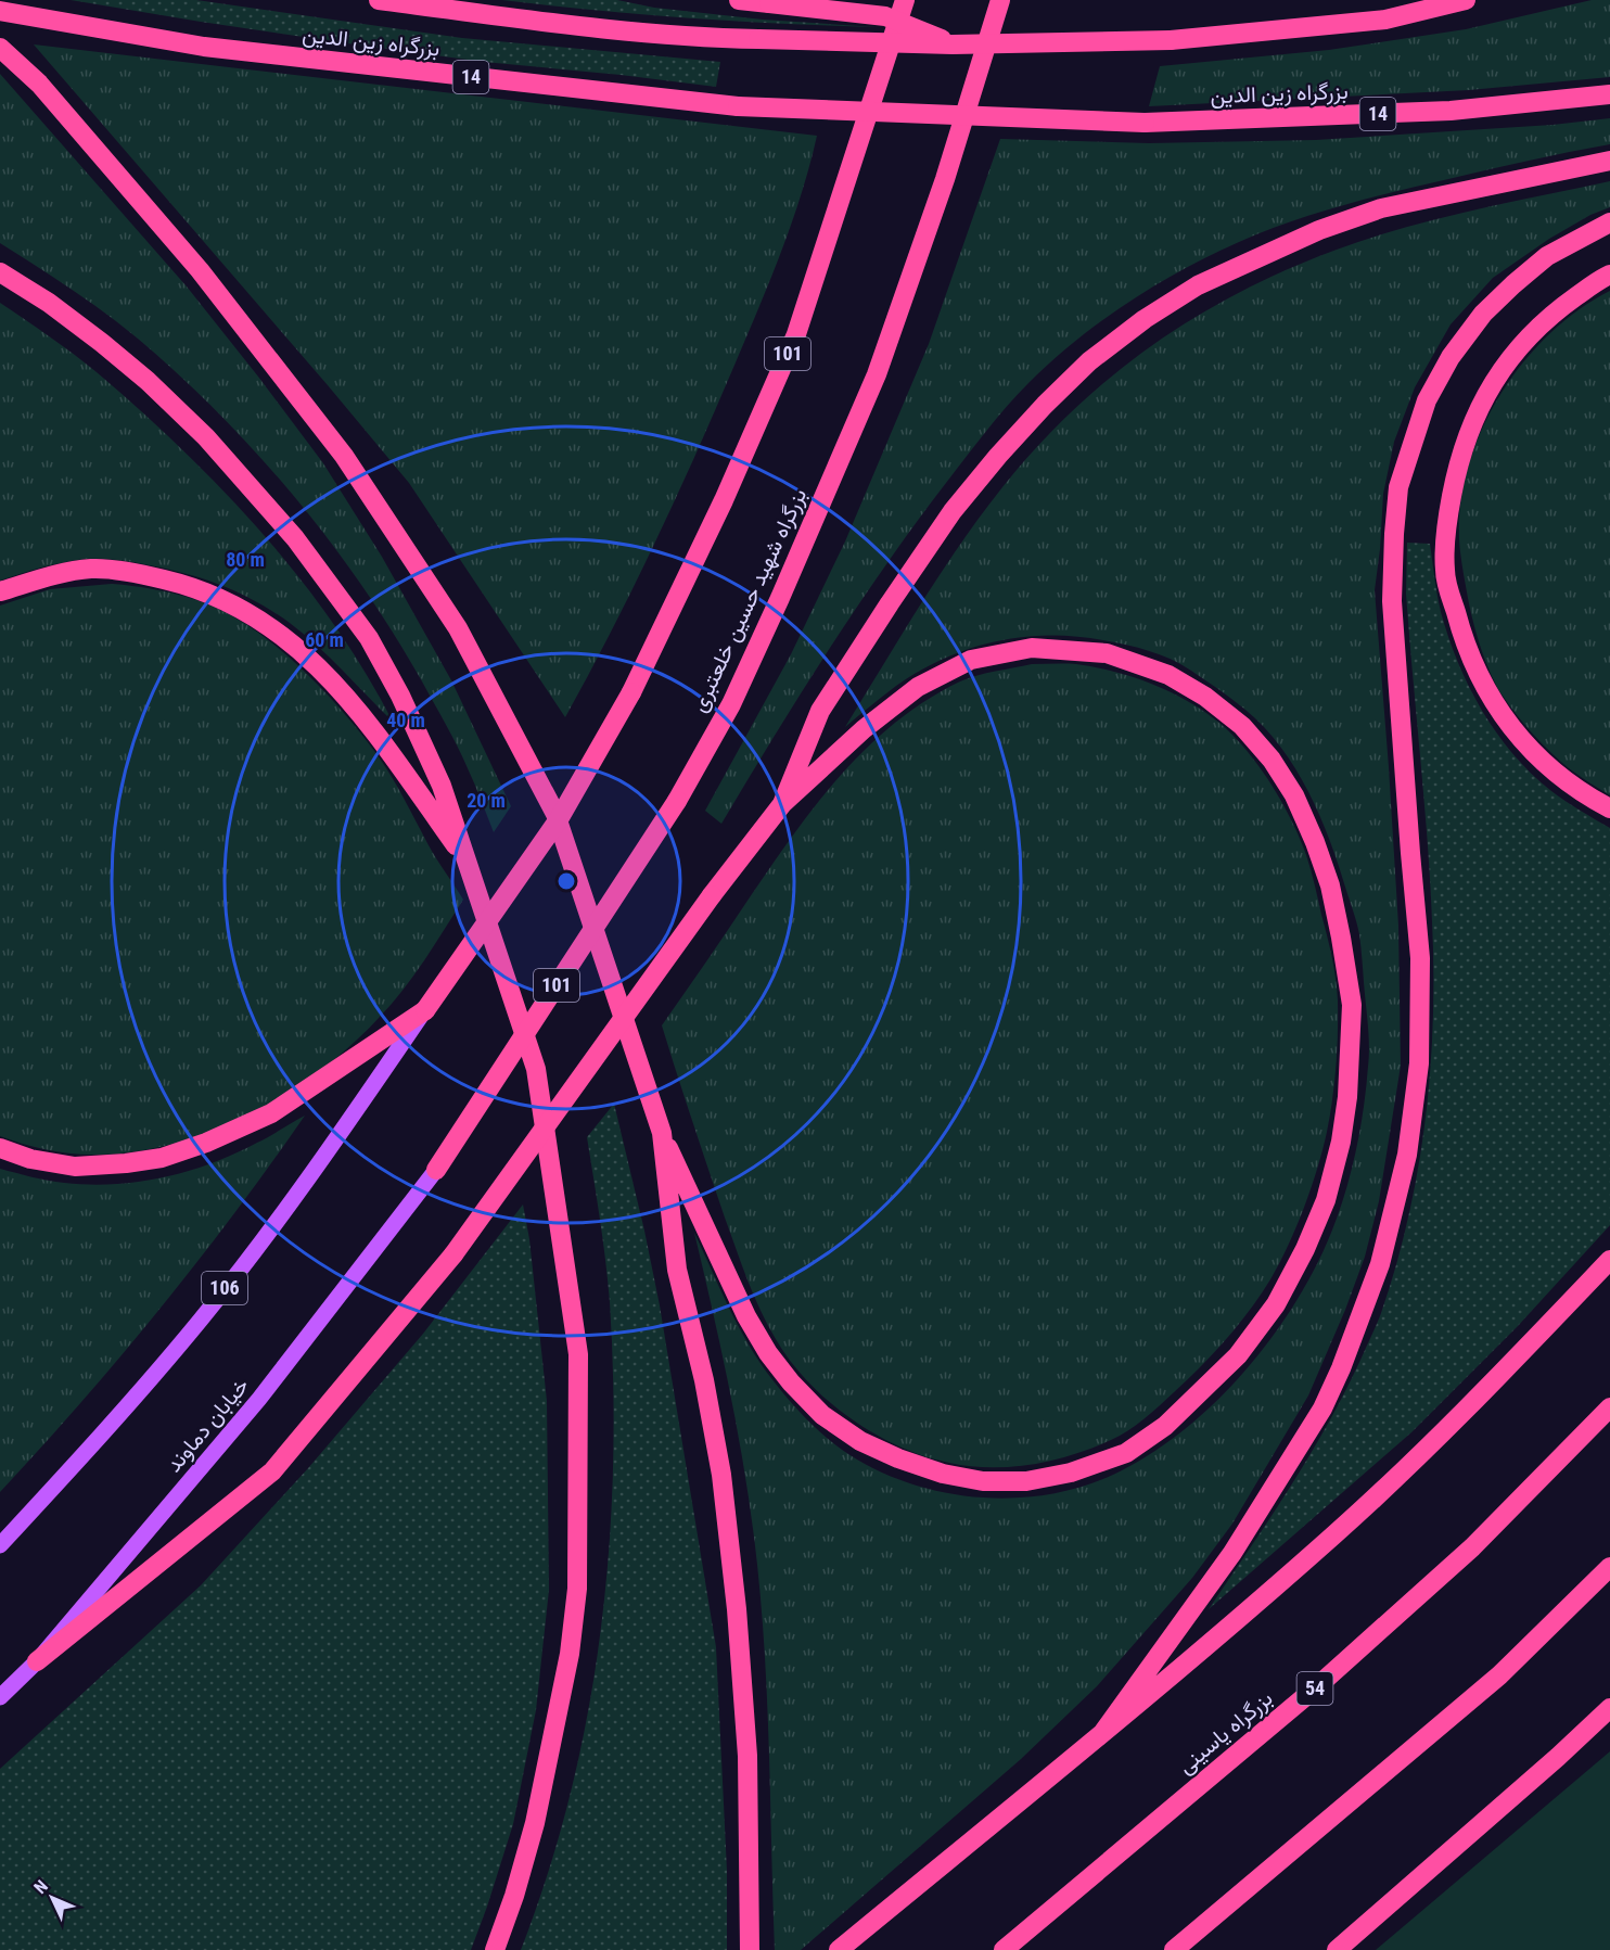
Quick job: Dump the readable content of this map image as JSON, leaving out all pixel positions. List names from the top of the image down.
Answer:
{
  "streets": {
    "highway": [
      "بزرگراه زین الدین",
      "14",
      "101",
      "بزرگراه شهید حسین خلعتبری",
      "54",
      "بزرگراه یاسینی"
    ],
    "main road": ["106", "خیابان دماوند"]
  },
  "crossings": [
    ["101", "106"],
    ["بزرگراه شهید حسین خلعتبری", "خیابان دماوند"]
  ],
  "north": "top left",
  "rings": [
    "80 m",
    "60 m",
    "40 m",
    "20 m"
  ]
}
